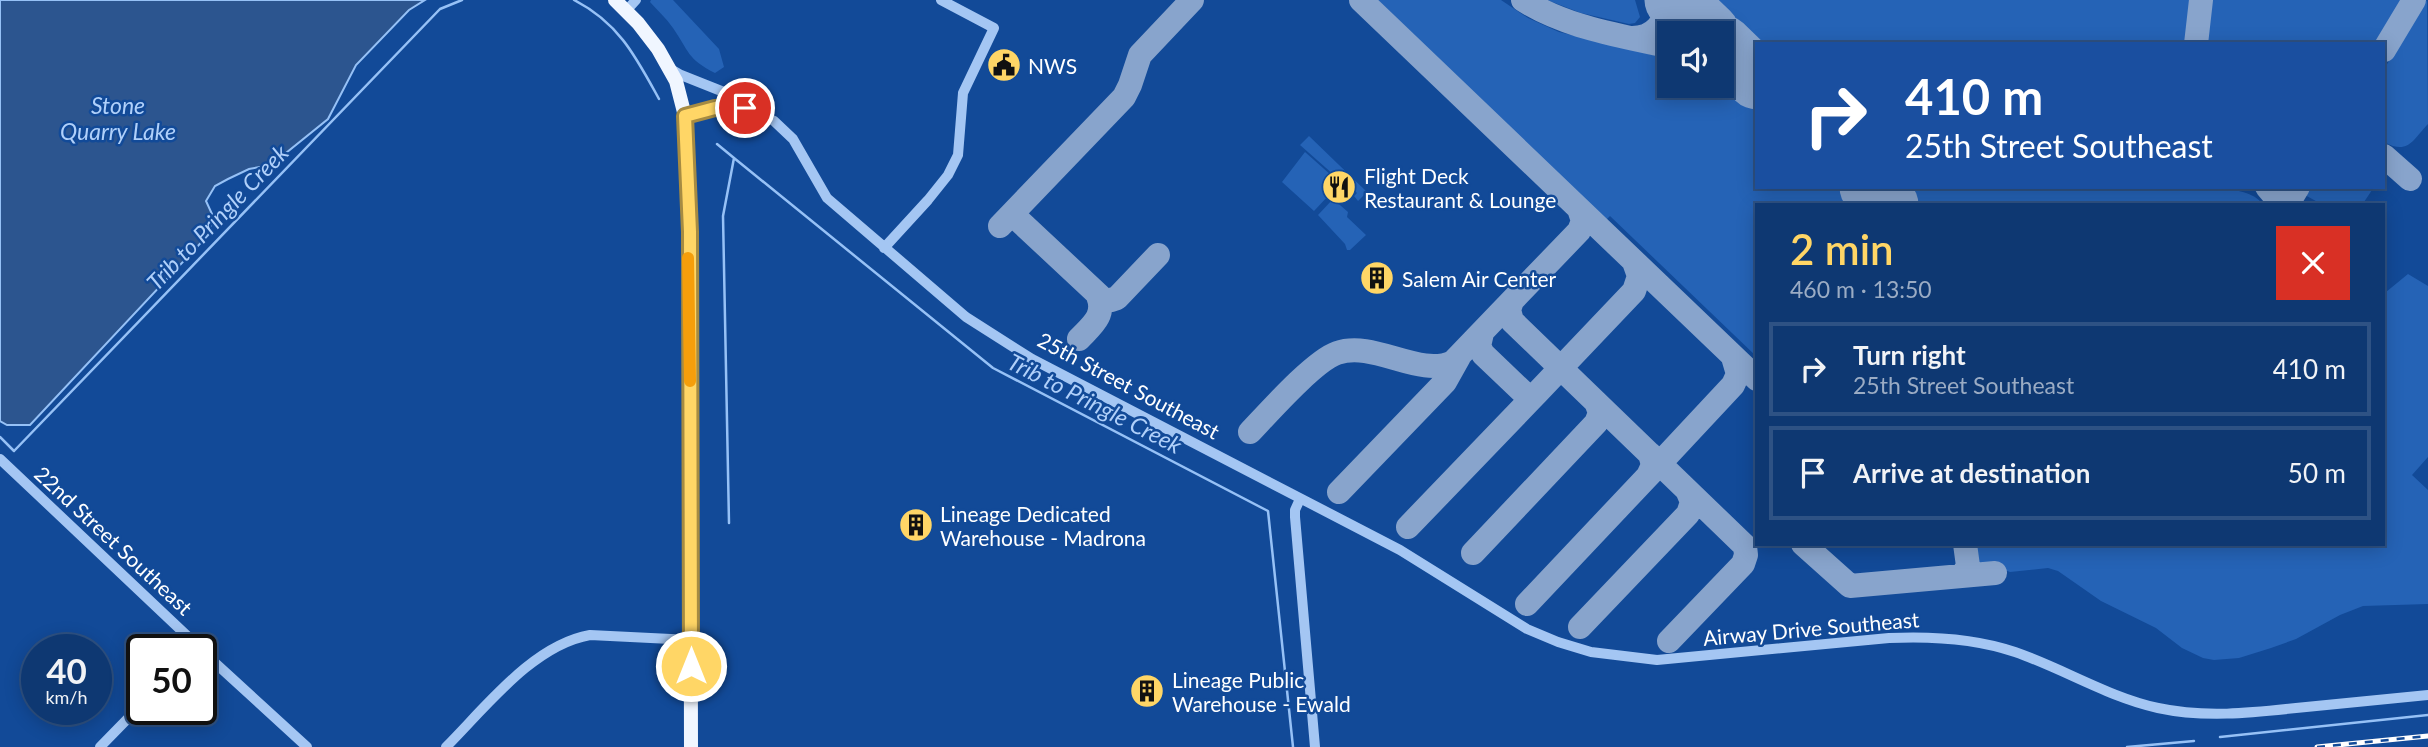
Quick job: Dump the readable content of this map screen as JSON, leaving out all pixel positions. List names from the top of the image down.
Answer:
{
  "streets": {
    "street": ["25th Street Southeast", "22nd Street Southeast", "Airway Drive Southeast"]
  },
  "crossings": [
    ["25th Street Southeast", "Airway Drive Southeast"]
  ],
  "water": ["Stone Quarry Lake", "Trib to Pringle Creek"],
  "places": {
    "public building": ["NWS"],
    "restaurant": ["Flight Deck Restaurant & Lounge"],
    "building": ["Salem Air Center", "Lineage Dedicated Warehouse - Madrona", "Lineage Public Warehouse - Ewald"]
  },
  "page": {
    "turn": ["410 m", "25th Street Southeast"],
    "heading": ["2 min", "460 m · 13:50"],
    "list": [
      {
        "name": "Turn right",
        "note": "25th Street Southeast",
        "value": "410 m"
      },
      {
        "name": "Arrive at destination",
        "value": "50 m"
      }
    ],
    "speed": "40 km/h",
    "limit": "50"
  }
}
